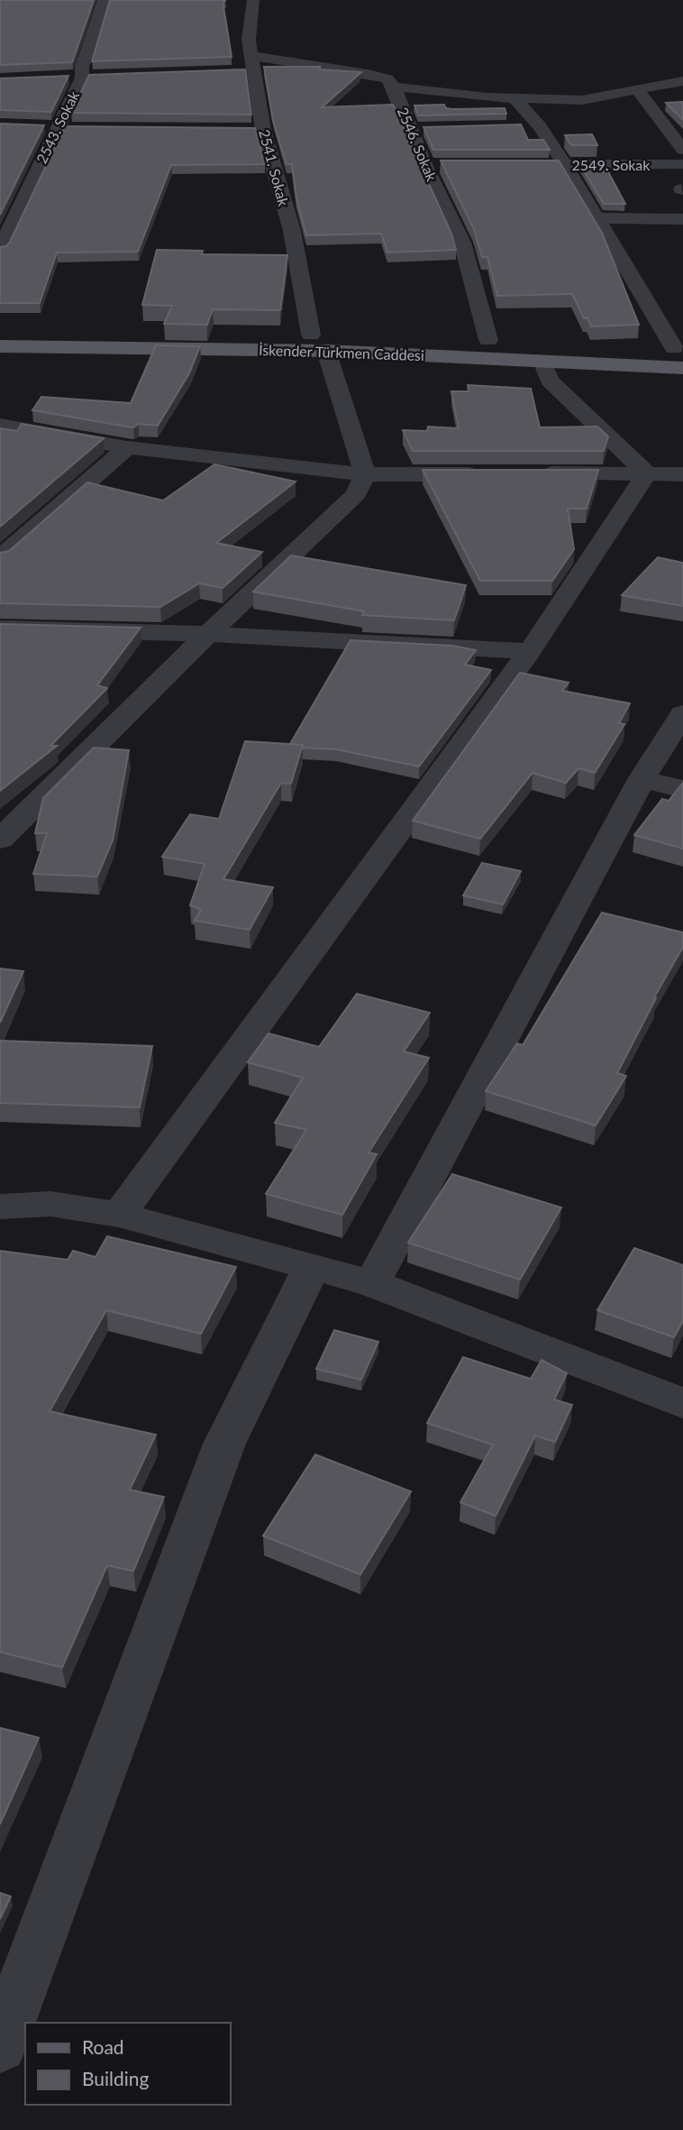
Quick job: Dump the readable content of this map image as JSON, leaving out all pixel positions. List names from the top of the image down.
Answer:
{
  "streets": {
    "main road": ["İskender Türkmen Caddesi"],
    "street": [
      "2543. Sokak",
      "2546. Sokak",
      "2549. Sokak",
      "2541. Sokak"
    ]
  },
  "crossings": [
    ["2546. Sokak", "2541. Sokak"],
    ["2546. Sokak", "İskender Türkmen Caddesi"],
    ["2541. Sokak", "İskender Türkmen Caddesi"]
  ],
  "legend": ["Road", "Building"]
}
